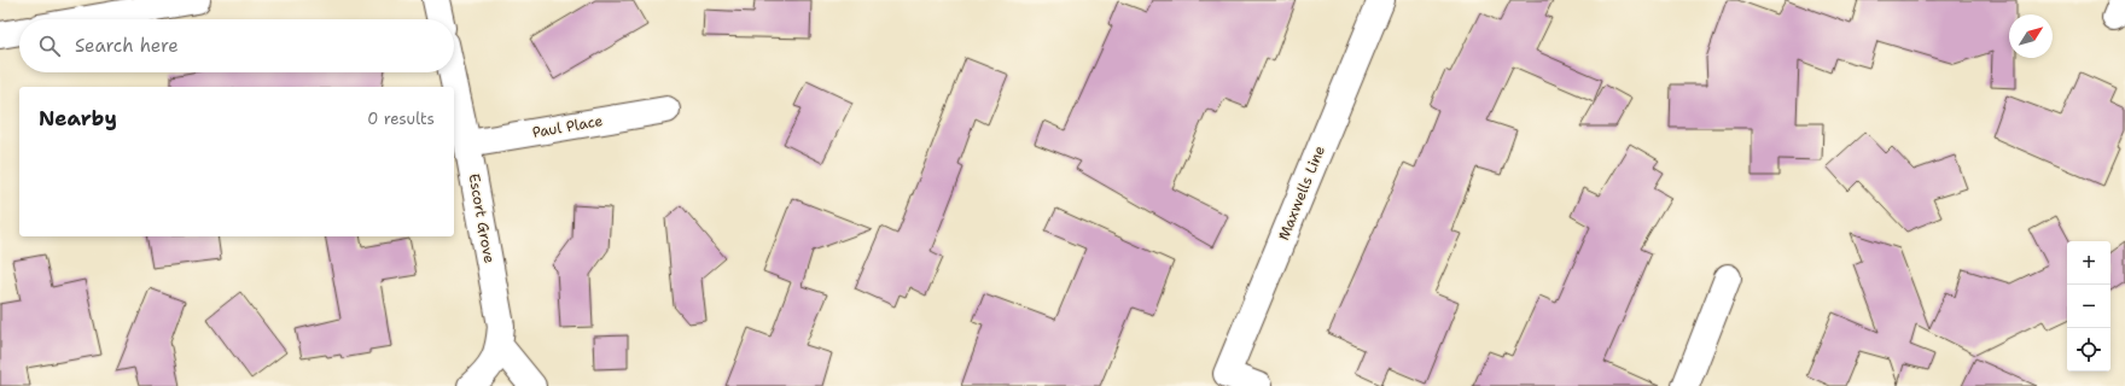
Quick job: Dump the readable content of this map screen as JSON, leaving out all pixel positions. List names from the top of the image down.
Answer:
{
  "streets": {
    "street": ["Paul Place", "Maxwells Line", "Escort Grove"]
  },
  "crossings": [
    ["Paul Place", "Escort Grove"]
  ],
  "north": "top right",
  "page": {
    "search": "Search here",
    "heading": ["Nearby", "0 results"],
    "map_buttons": ["+", "−"]
  }
}
